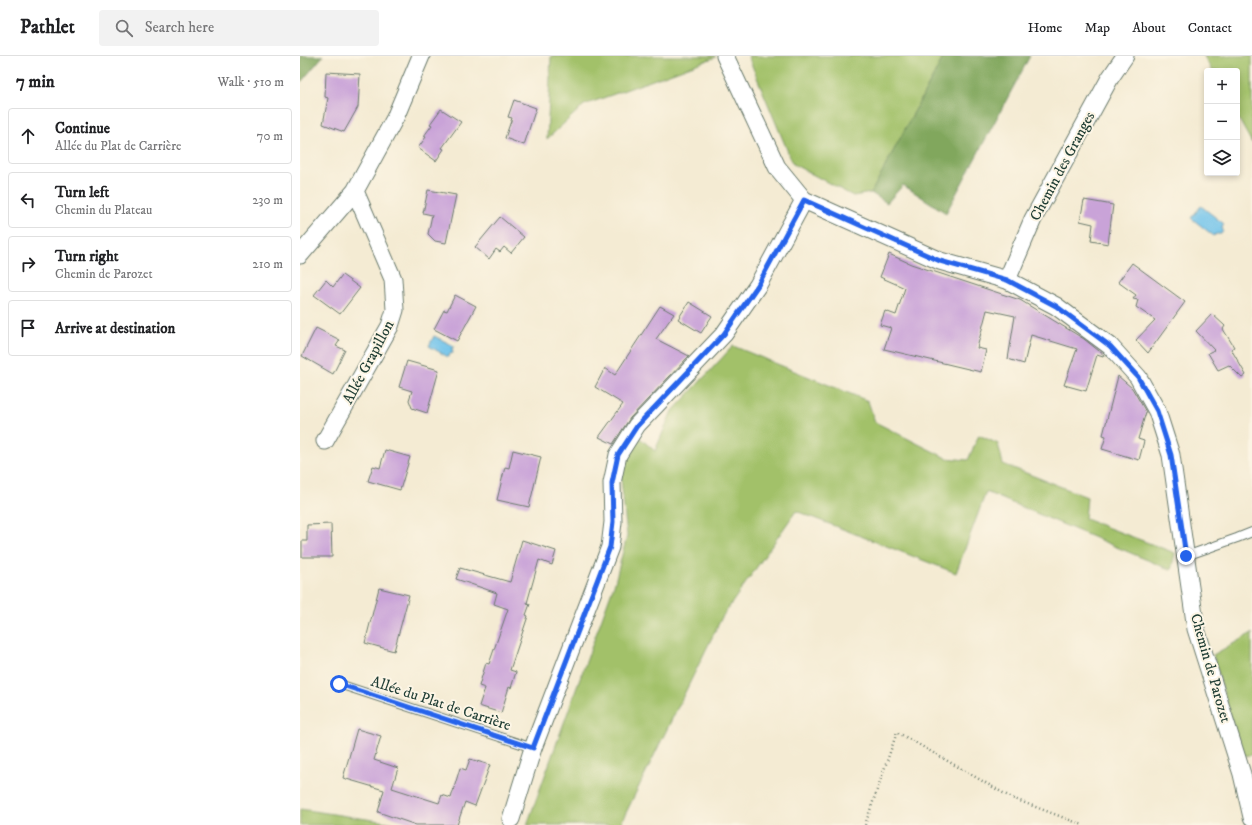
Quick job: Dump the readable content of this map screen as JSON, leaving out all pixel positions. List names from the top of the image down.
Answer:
{
  "streets": {
    "street": ["Chemin des Granges", "Allée Grapillon", "Chemin de Parozet"],
    "lane": ["Allée du Plat de Carrière"]
  },
  "crossings": [
    ["Chemin des Granges", "Chemin de Parozet"]
  ],
  "page": {
    "header": "Pathlet",
    "search": "Search here",
    "nav": [
      "Home",
      "Map",
      "About",
      "Contact"
    ],
    "heading": ["7 min", "Walk · 510 m"],
    "map_buttons": ["+", "−"],
    "list": [
      ["Continue", "Allée du Plat de Carrière", "70 m"],
      ["Turn left", "Chemin du Plateau", "230 m"],
      ["Turn right", "Chemin de Parozet", "210 m"],
      "Arrive at destination"
    ]
  }
}
